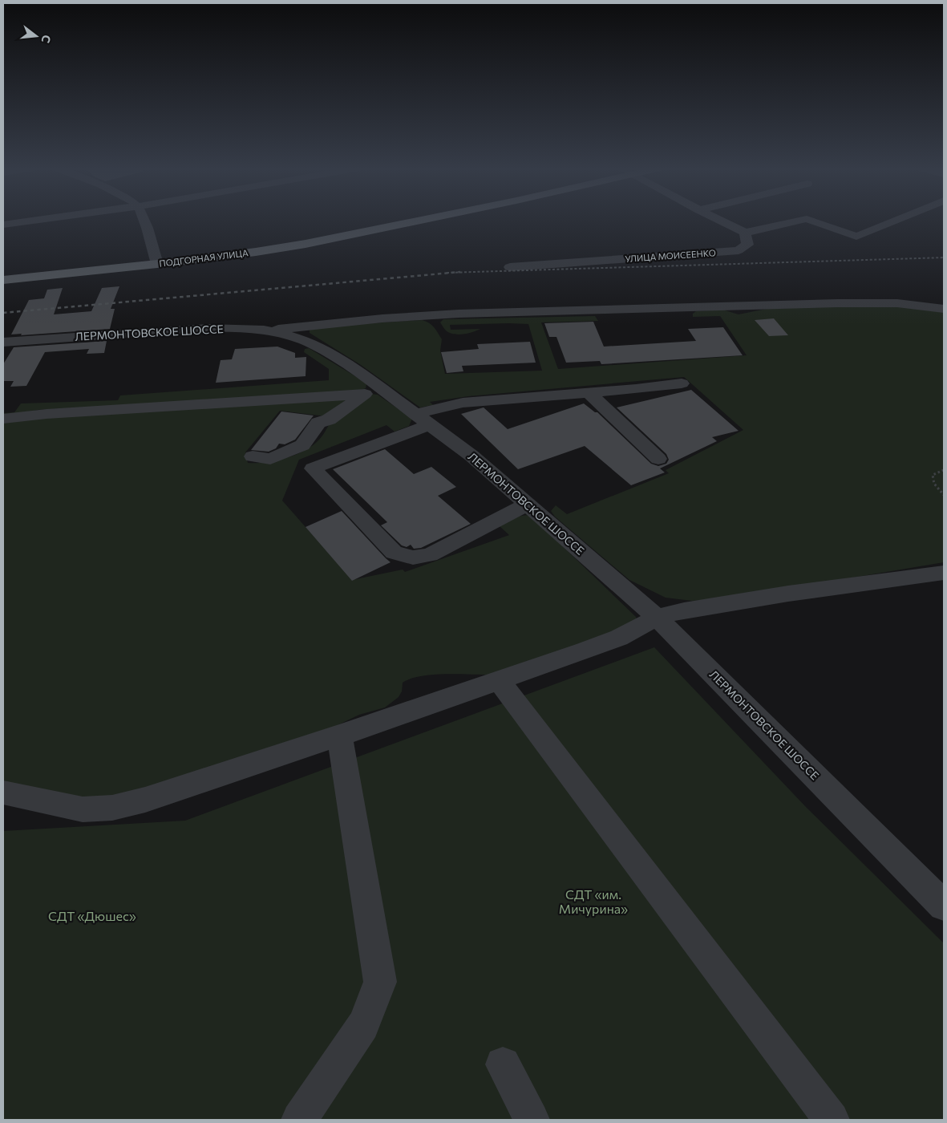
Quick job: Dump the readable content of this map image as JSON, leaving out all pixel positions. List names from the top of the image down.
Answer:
{
  "streets": {
    "main road": ["ПОДГОРНАЯ УЛИЦА"],
    "street": ["УЛИЦА МОИСЕЕНКО", "ЛЕРМОНТОВСКОЕ ШОССЕ"]
  },
  "parks": ["СДТ «им. Мичурина»", "СДТ «Дюшес»"],
  "north": "right"
}
